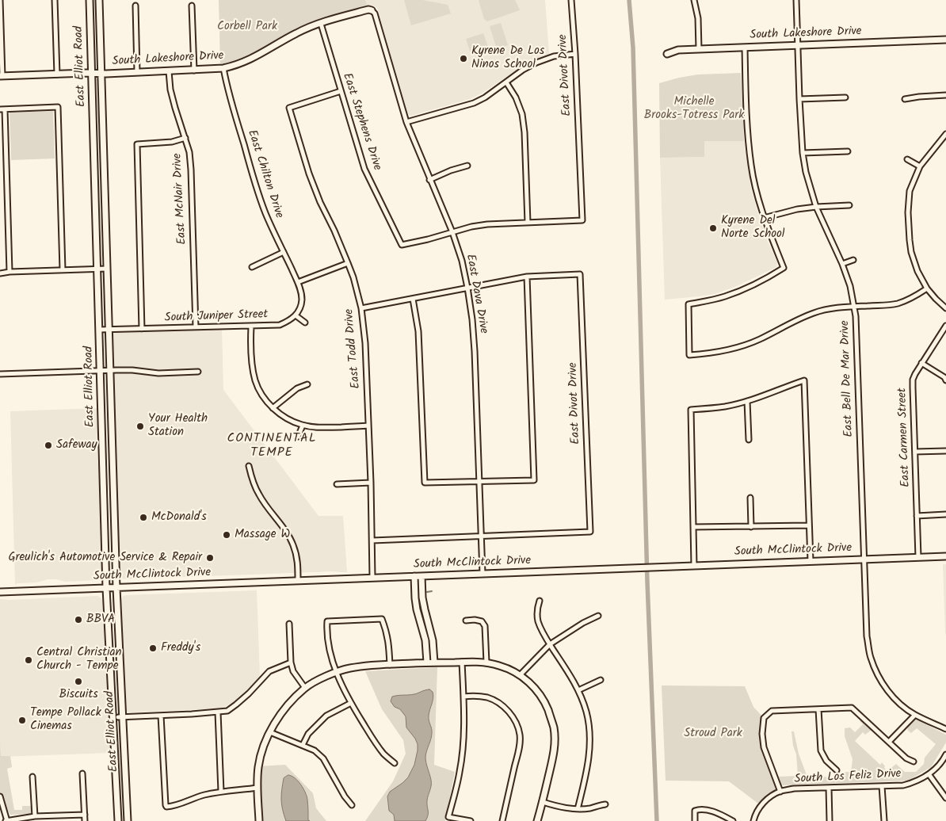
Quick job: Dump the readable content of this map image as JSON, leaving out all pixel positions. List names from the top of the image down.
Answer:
{
  "streets": {
    "main road": ["South Lakeshore Drive", "East Elliot Road", "South McClintock Drive"],
    "street": [
      "East Divot Drive",
      "East Stephens Drive",
      "East Chilton Drive",
      "East McNair Drive",
      "East Dava Drive",
      "South Juniper Street",
      "East Todd Drive",
      "East Bell De Mar Drive",
      "East Carmen Street",
      "South Los Feliz Drive"
    ]
  },
  "crossings": [
    ["South Lakeshore Drive", "East Elliot Road"],
    ["South Lakeshore Drive", "East Stephens Drive"],
    ["South Lakeshore Drive", "East Chilton Drive"],
    ["South Lakeshore Drive", "East McNair Drive"],
    ["South Lakeshore Drive", "East Dava Drive"],
    ["South Lakeshore Drive", "East Bell De Mar Drive"],
    ["East Elliot Road", "South Juniper Street"],
    ["East Elliot Road", "South McClintock Drive"],
    ["East Divot Drive", "East Dava Drive"],
    ["East Stephens Drive", "East Dava Drive"],
    ["East Stephens Drive", "East Todd Drive"],
    ["East McNair Drive", "South Juniper Street"],
    ["East Dava Drive", "South McClintock Drive"],
    ["East Todd Drive", "South McClintock Drive"],
    ["East Bell De Mar Drive", "South McClintock Drive"],
    ["East Carmen Street", "South McClintock Drive"]
  ],
  "districts": ["CONTINENTAL TEMPE"],
  "parks": ["Corbell Park", "Michelle Brooks-Totress Park", "Stroud Park"],
  "places": [
    "Kyrene De Los Ninos School",
    "Kyrene Del Norte School",
    "Your Health Station",
    "Safeway",
    "McDonald's",
    "Massage W",
    "Greulich's Automotive Service & Repair",
    "BBVA",
    "Freddy's",
    "Central Christian Church - Tempe",
    "Biscuits",
    "Tempe Pollack Cinemas"
  ]
}
